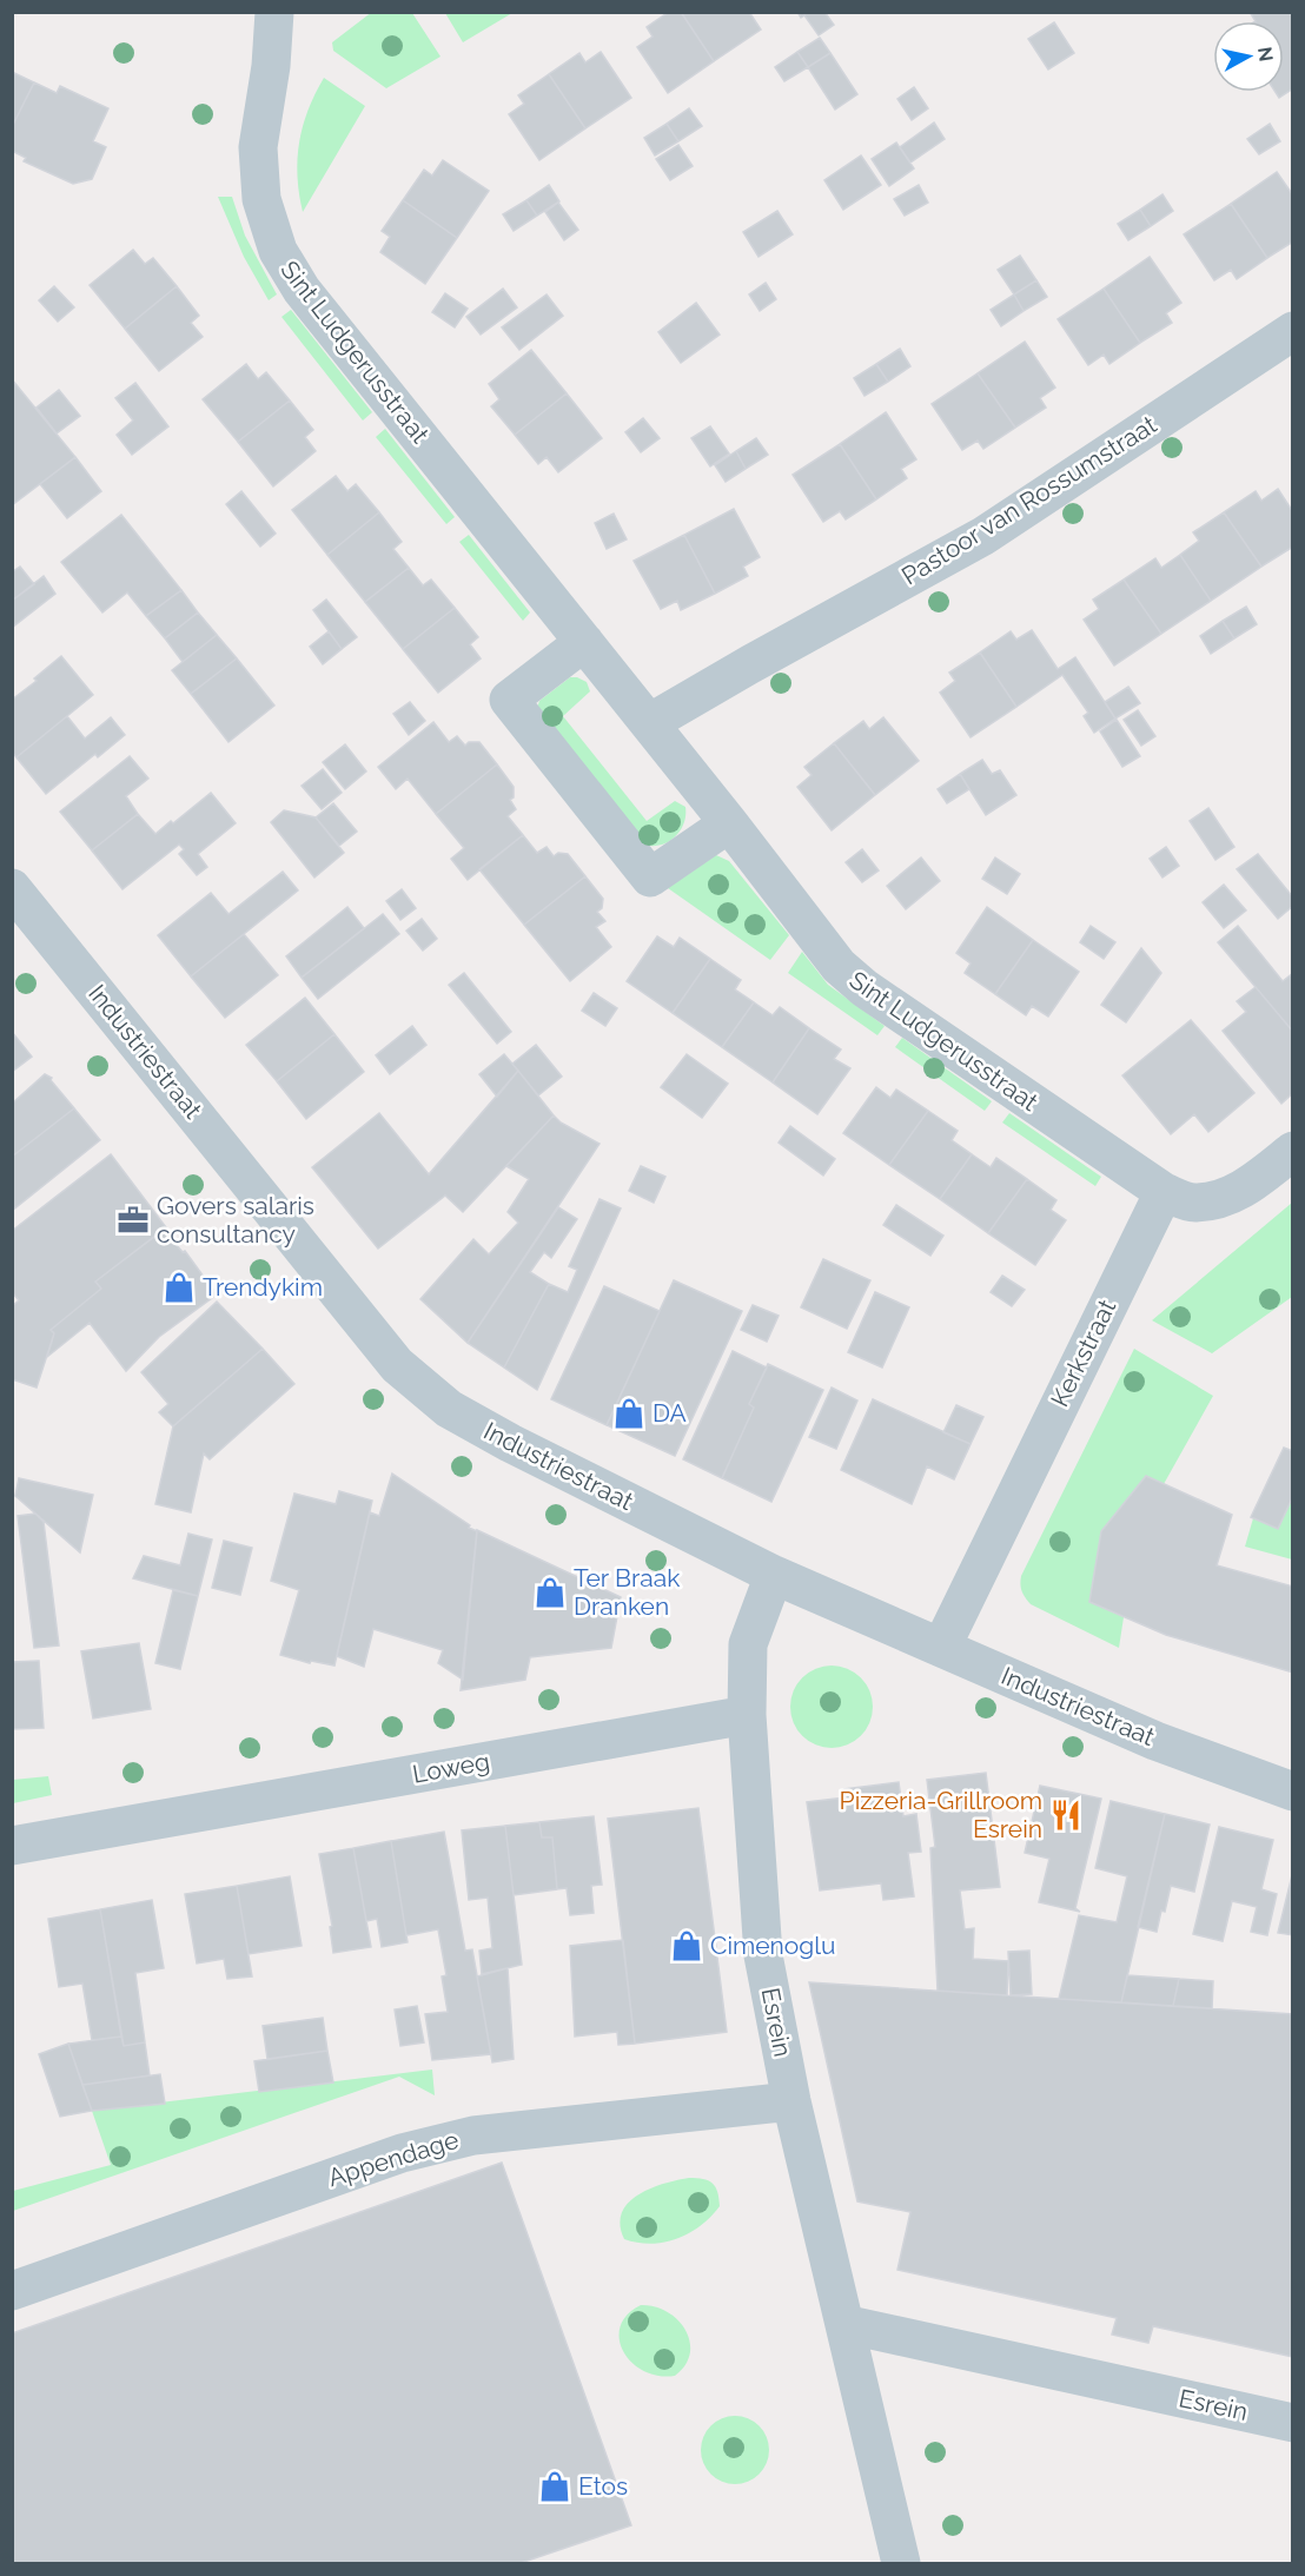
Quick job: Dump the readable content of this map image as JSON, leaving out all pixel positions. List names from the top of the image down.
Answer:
{
  "streets": {
    "street": [
      "Sint Ludgerusstraat",
      "Pastoor van Rossumstraat",
      "Industriestraat",
      "Kerkstraat",
      "Loweg",
      "Esrein",
      "Appendage"
    ]
  },
  "crossings": [
    ["Sint Ludgerusstraat", "Pastoor van Rossumstraat"],
    ["Sint Ludgerusstraat", "Kerkstraat"],
    ["Industriestraat", "Kerkstraat"],
    ["Loweg", "Esrein"],
    ["Esrein", "Appendage"]
  ],
  "places": {
    "office": ["Govers salaris consultancy"],
    "shop": [
      "Trendykim",
      "DA",
      "Ter Braak Dranken",
      "Cimenoglu",
      "Etos"
    ],
    "restaurant": ["Pizzeria-Grillroom Esrein"]
  },
  "north": "right"
}
